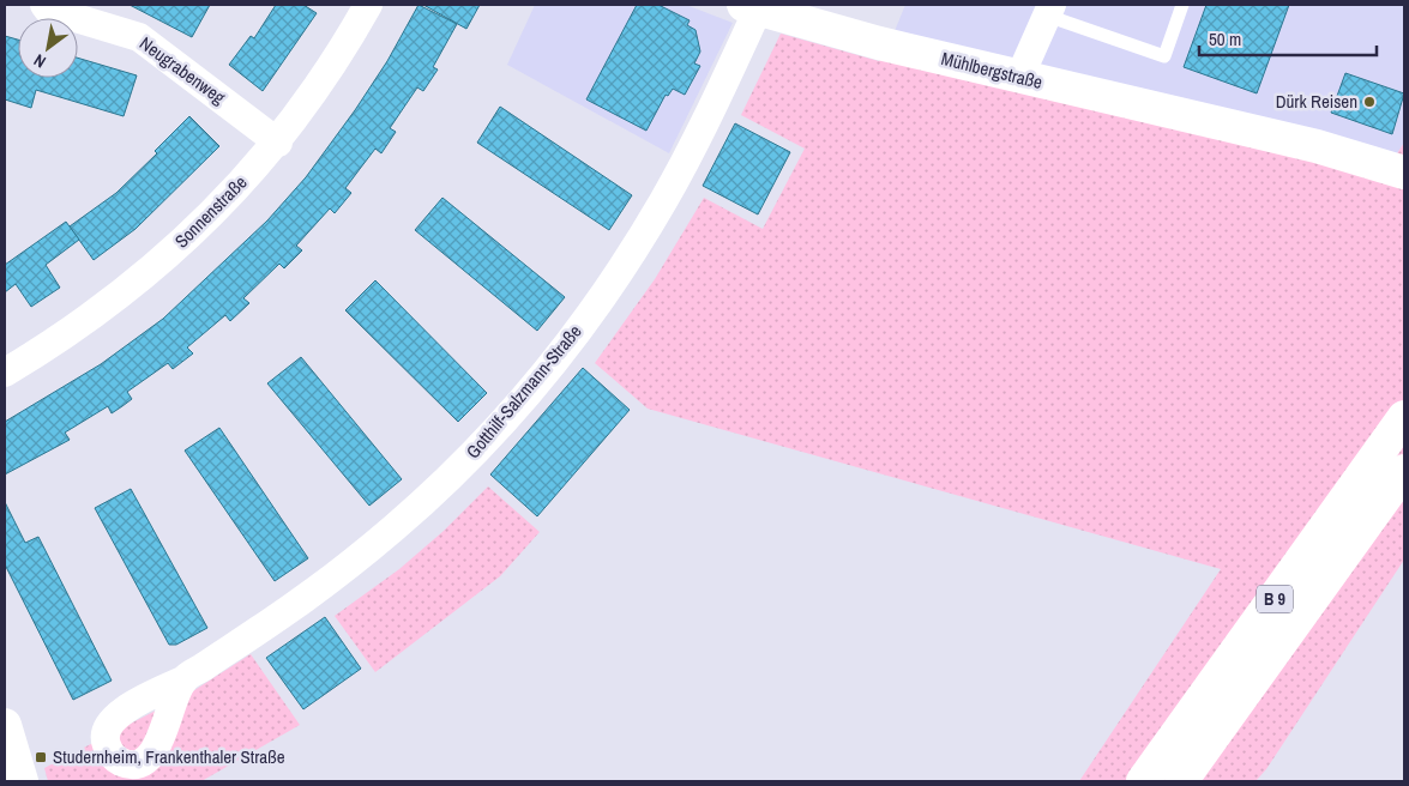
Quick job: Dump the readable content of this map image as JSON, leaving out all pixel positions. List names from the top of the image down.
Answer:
{
  "streets": {
    "main road": ["Mühlbergstraße", "B 9"],
    "street": ["Neugrabenweg", "Sonnenstraße", "Gotthilf-Salzmann-Straße"]
  },
  "crossings": [
    ["Neugrabenweg", "Sonnenstraße"],
    ["Mühlbergstraße", "Gotthilf-Salzmann-Straße"]
  ],
  "places": {
    "other": ["Dürk Reisen"],
    "transit": ["Studernheim, Frankenthaler Straße"]
  },
  "scale_bar": "50 m",
  "north": "bottom left"
}
